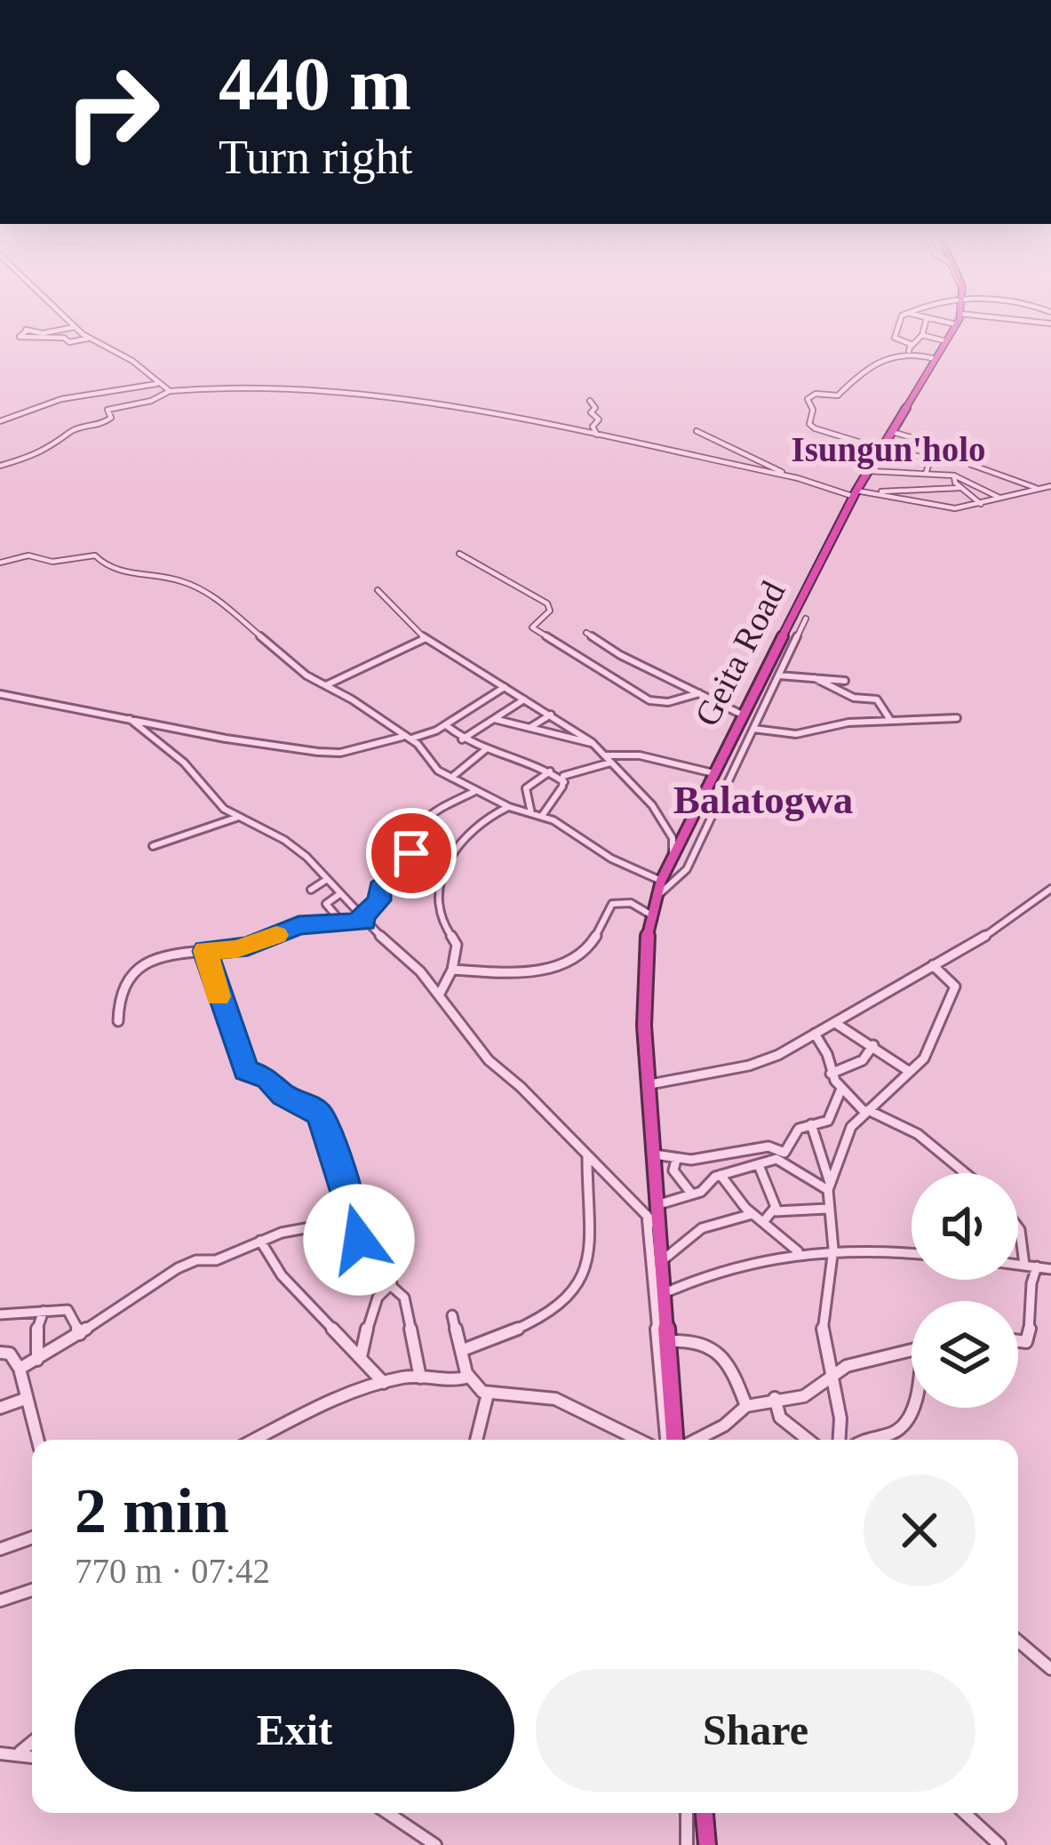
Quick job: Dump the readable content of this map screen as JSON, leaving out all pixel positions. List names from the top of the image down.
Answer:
{
  "streets": {
    "highway": ["Geita Road"]
  },
  "districts": ["Isungun'holo", "Balatogwa"],
  "page": {
    "turn": ["440 m", "Turn right"],
    "heading": ["2 min", "770 m · 07:42"],
    "buttons": ["Exit", "Share"]
  }
}
